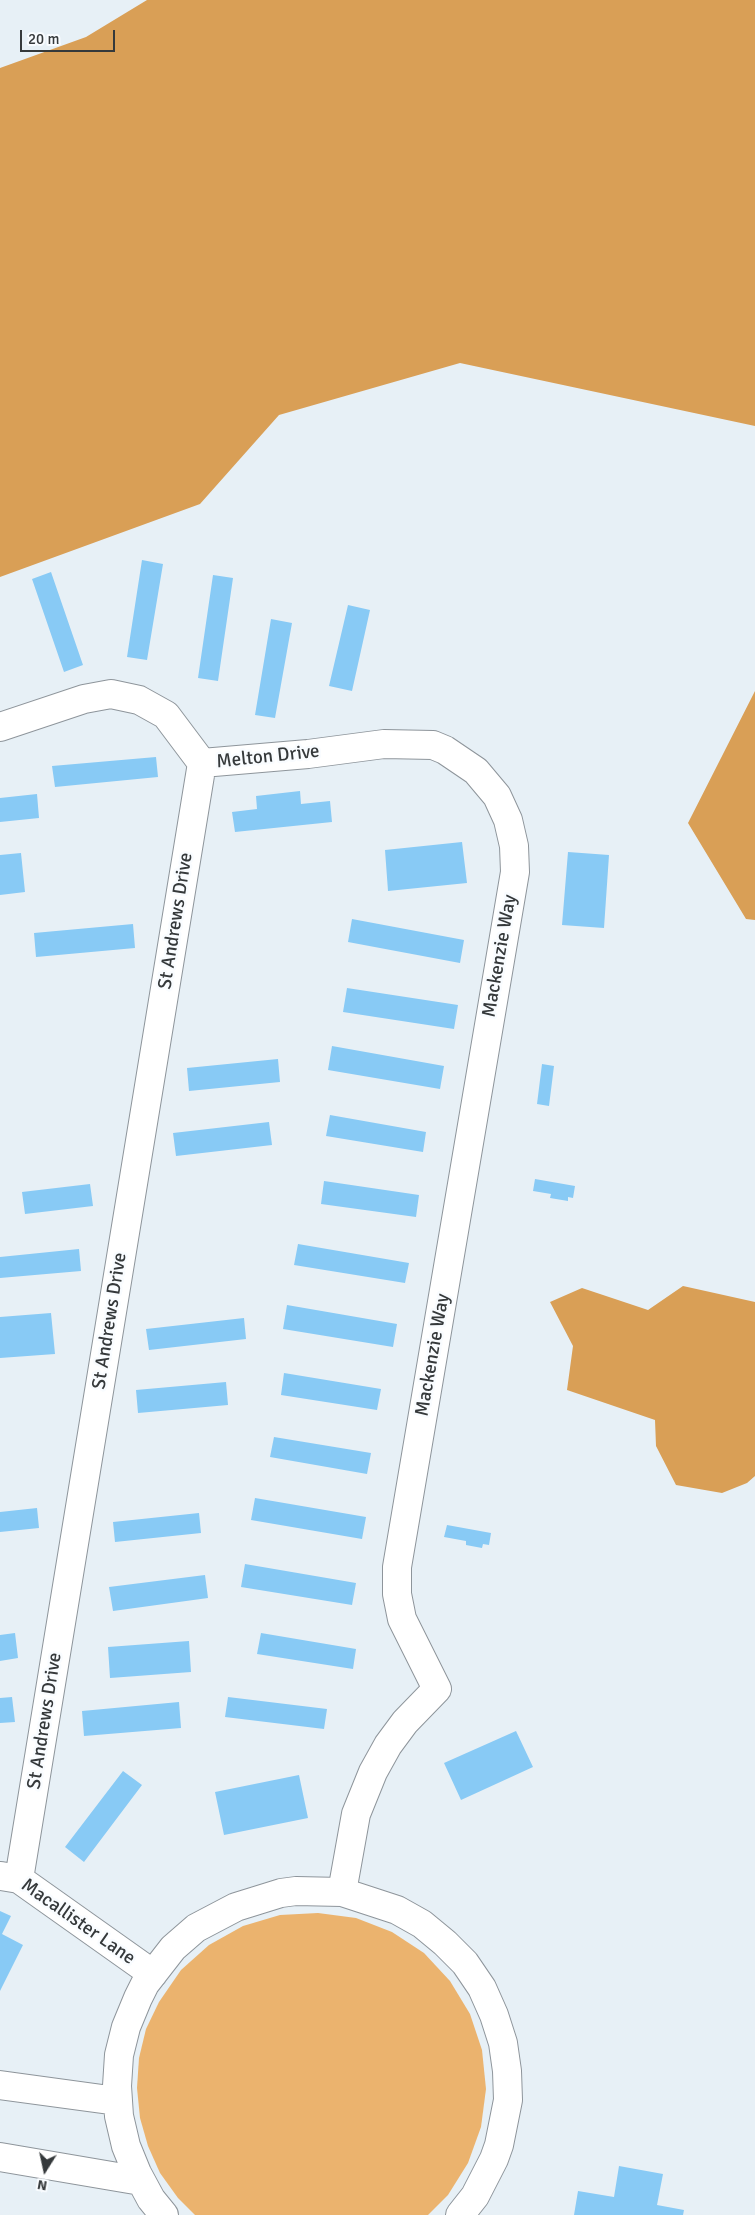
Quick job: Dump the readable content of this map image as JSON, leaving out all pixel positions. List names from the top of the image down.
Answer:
{
  "streets": {
    "street": [
      "Melton Drive",
      "St Andrews Drive",
      "Mackenzie Way",
      "Macallister Lane"
    ]
  },
  "crossings": [
    ["Melton Drive", "St Andrews Drive"],
    ["Melton Drive", "Mackenzie Way"],
    ["St Andrews Drive", "Macallister Lane"]
  ],
  "scale_bar": "20 m",
  "north": "bottom"
}
